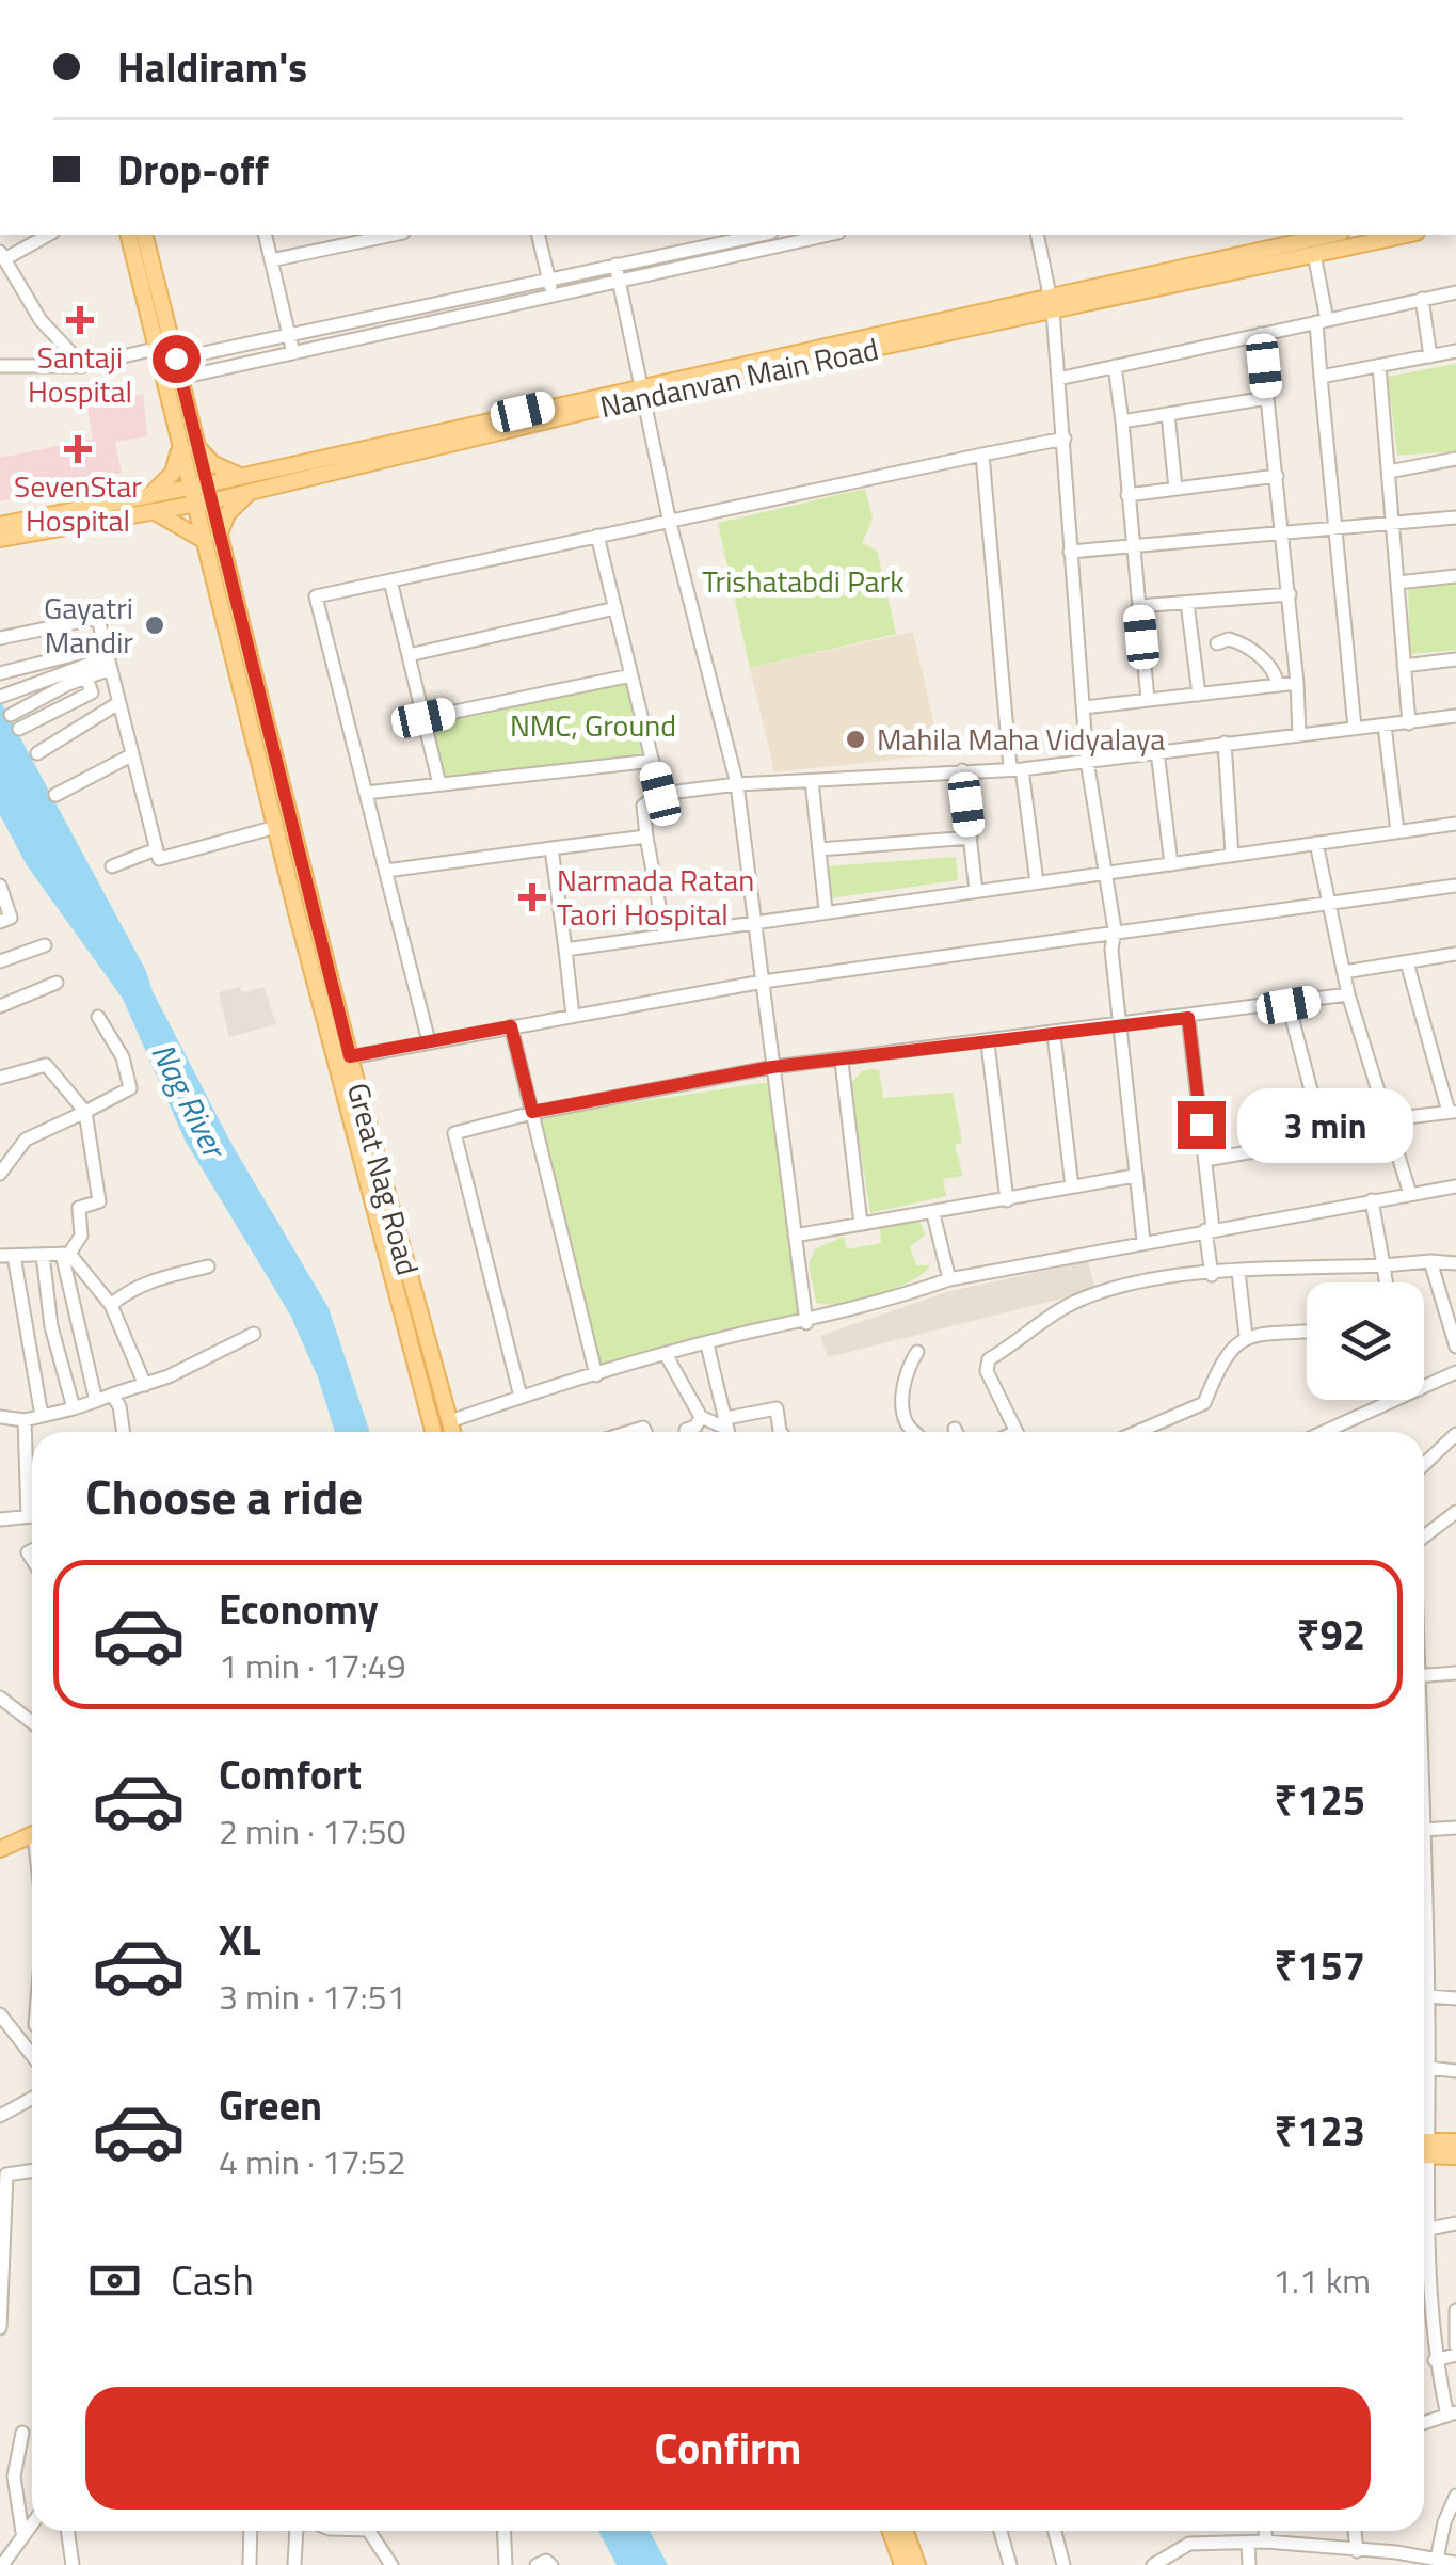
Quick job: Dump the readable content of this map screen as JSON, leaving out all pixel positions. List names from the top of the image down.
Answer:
{
  "streets": {
    "main road": ["Nandanvan Main Road", "Great Nag Road"]
  },
  "crossings": [
    ["Nandanvan Main Road", "Great Nag Road"]
  ],
  "water": ["Nag River"],
  "parks": ["Trishatabdi Park", "NMC, Ground"],
  "places": {
    "health": ["Santaji Hospital", "SevenStar Hospital", "Narmada Ratan Taori Hospital"],
    "other": ["Gayatri Mandir", "Mahila Maha Vidyalaya"]
  },
  "page": {
    "banner": ["Haldiram's", "Drop-off"],
    "bubble": "3 min",
    "heading": "Choose a ride",
    "list": [
      {
        "name": "Economy",
        "note": "1 min · 17:49",
        "value": "₹92"
      },
      {
        "name": "Comfort",
        "note": "2 min · 17:50",
        "value": "₹125"
      },
      {
        "name": "XL",
        "note": "3 min · 17:51",
        "value": "₹157"
      },
      {
        "name": "Green",
        "note": "4 min · 17:52",
        "value": "₹123"
      }
    ],
    "pay": ["Cash", "1.1 km"],
    "buttons": "Confirm"
  }
}
